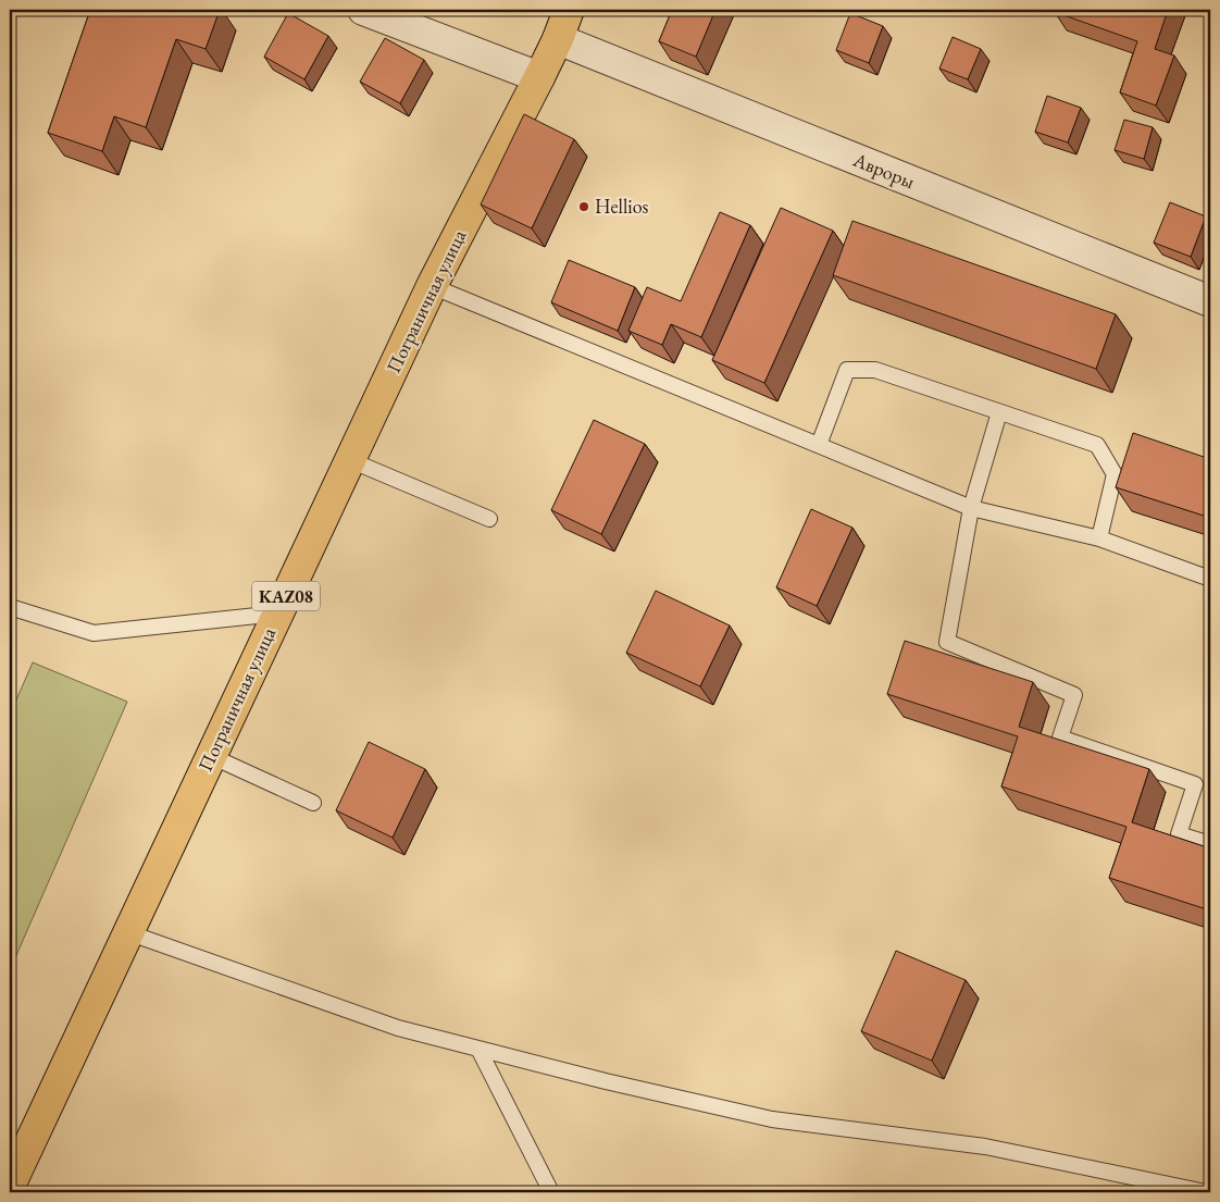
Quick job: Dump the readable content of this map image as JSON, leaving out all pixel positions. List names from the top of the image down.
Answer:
{
  "streets": {
    "highway": ["Пограничная улица", "KAZ08"],
    "street": ["Авроры"]
  },
  "crossings": [
    ["Авроры", "Пограничная улица"]
  ],
  "places": ["Hellios"]
}
